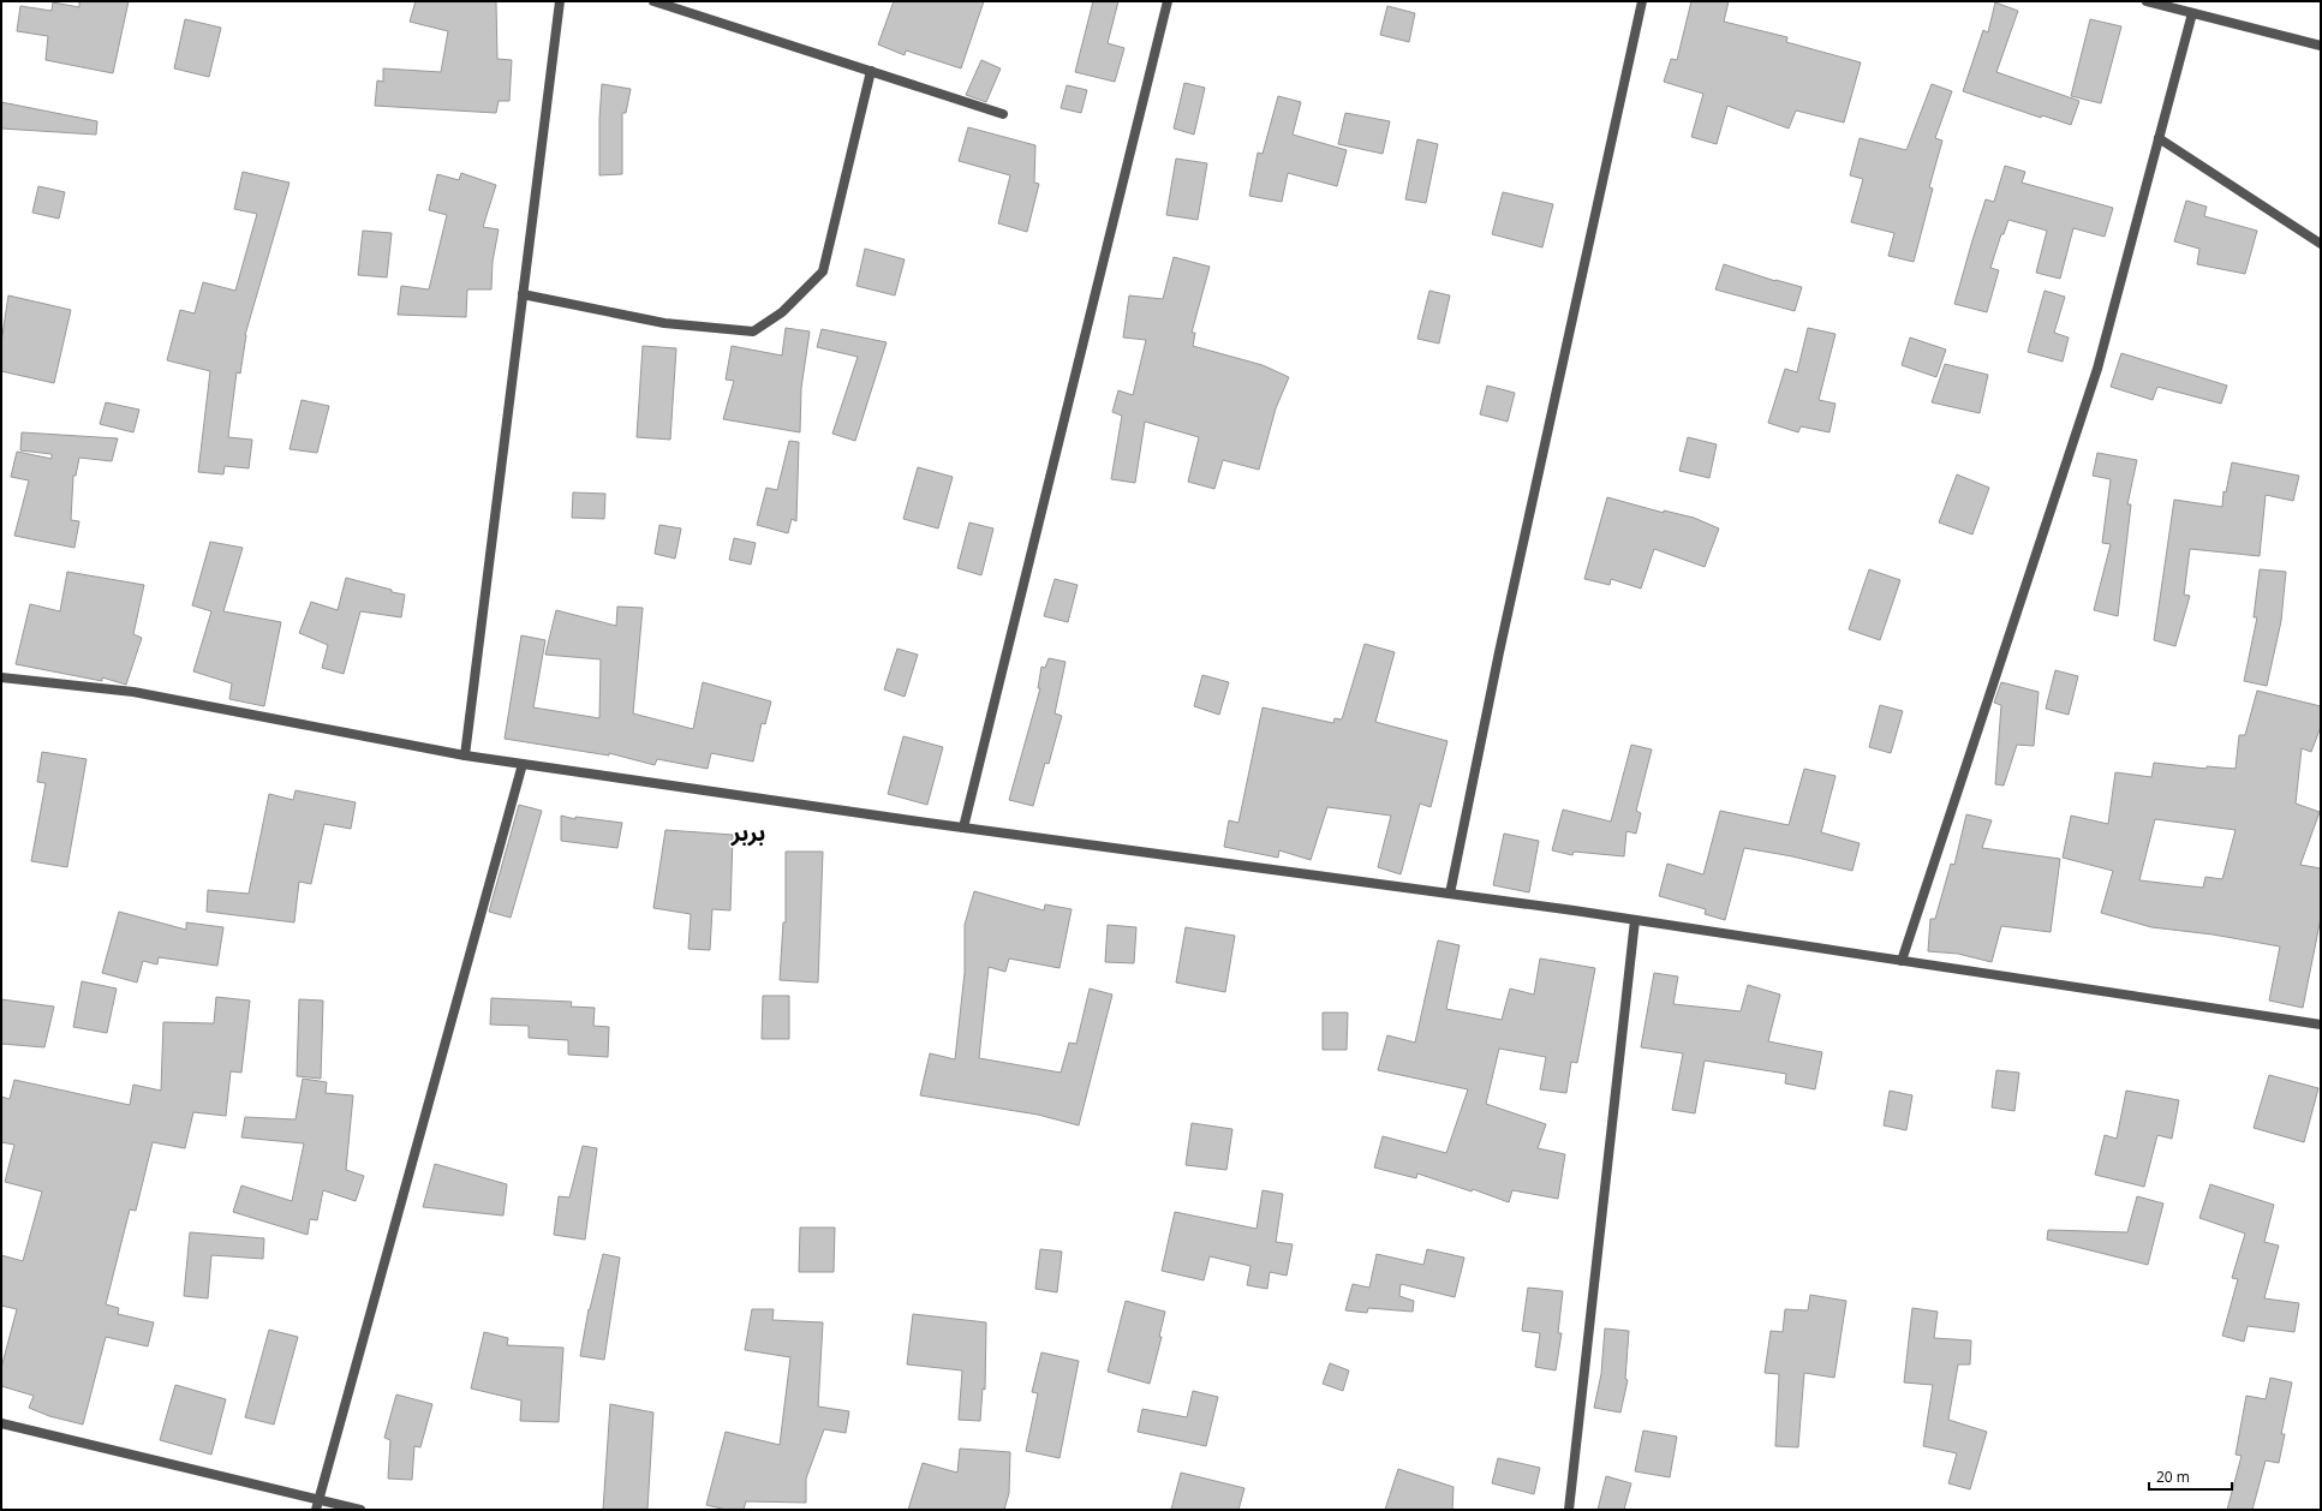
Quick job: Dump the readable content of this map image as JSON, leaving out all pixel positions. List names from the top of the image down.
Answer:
{
  "districts": ["بربر"],
  "scale_bar": "20 m"
}
